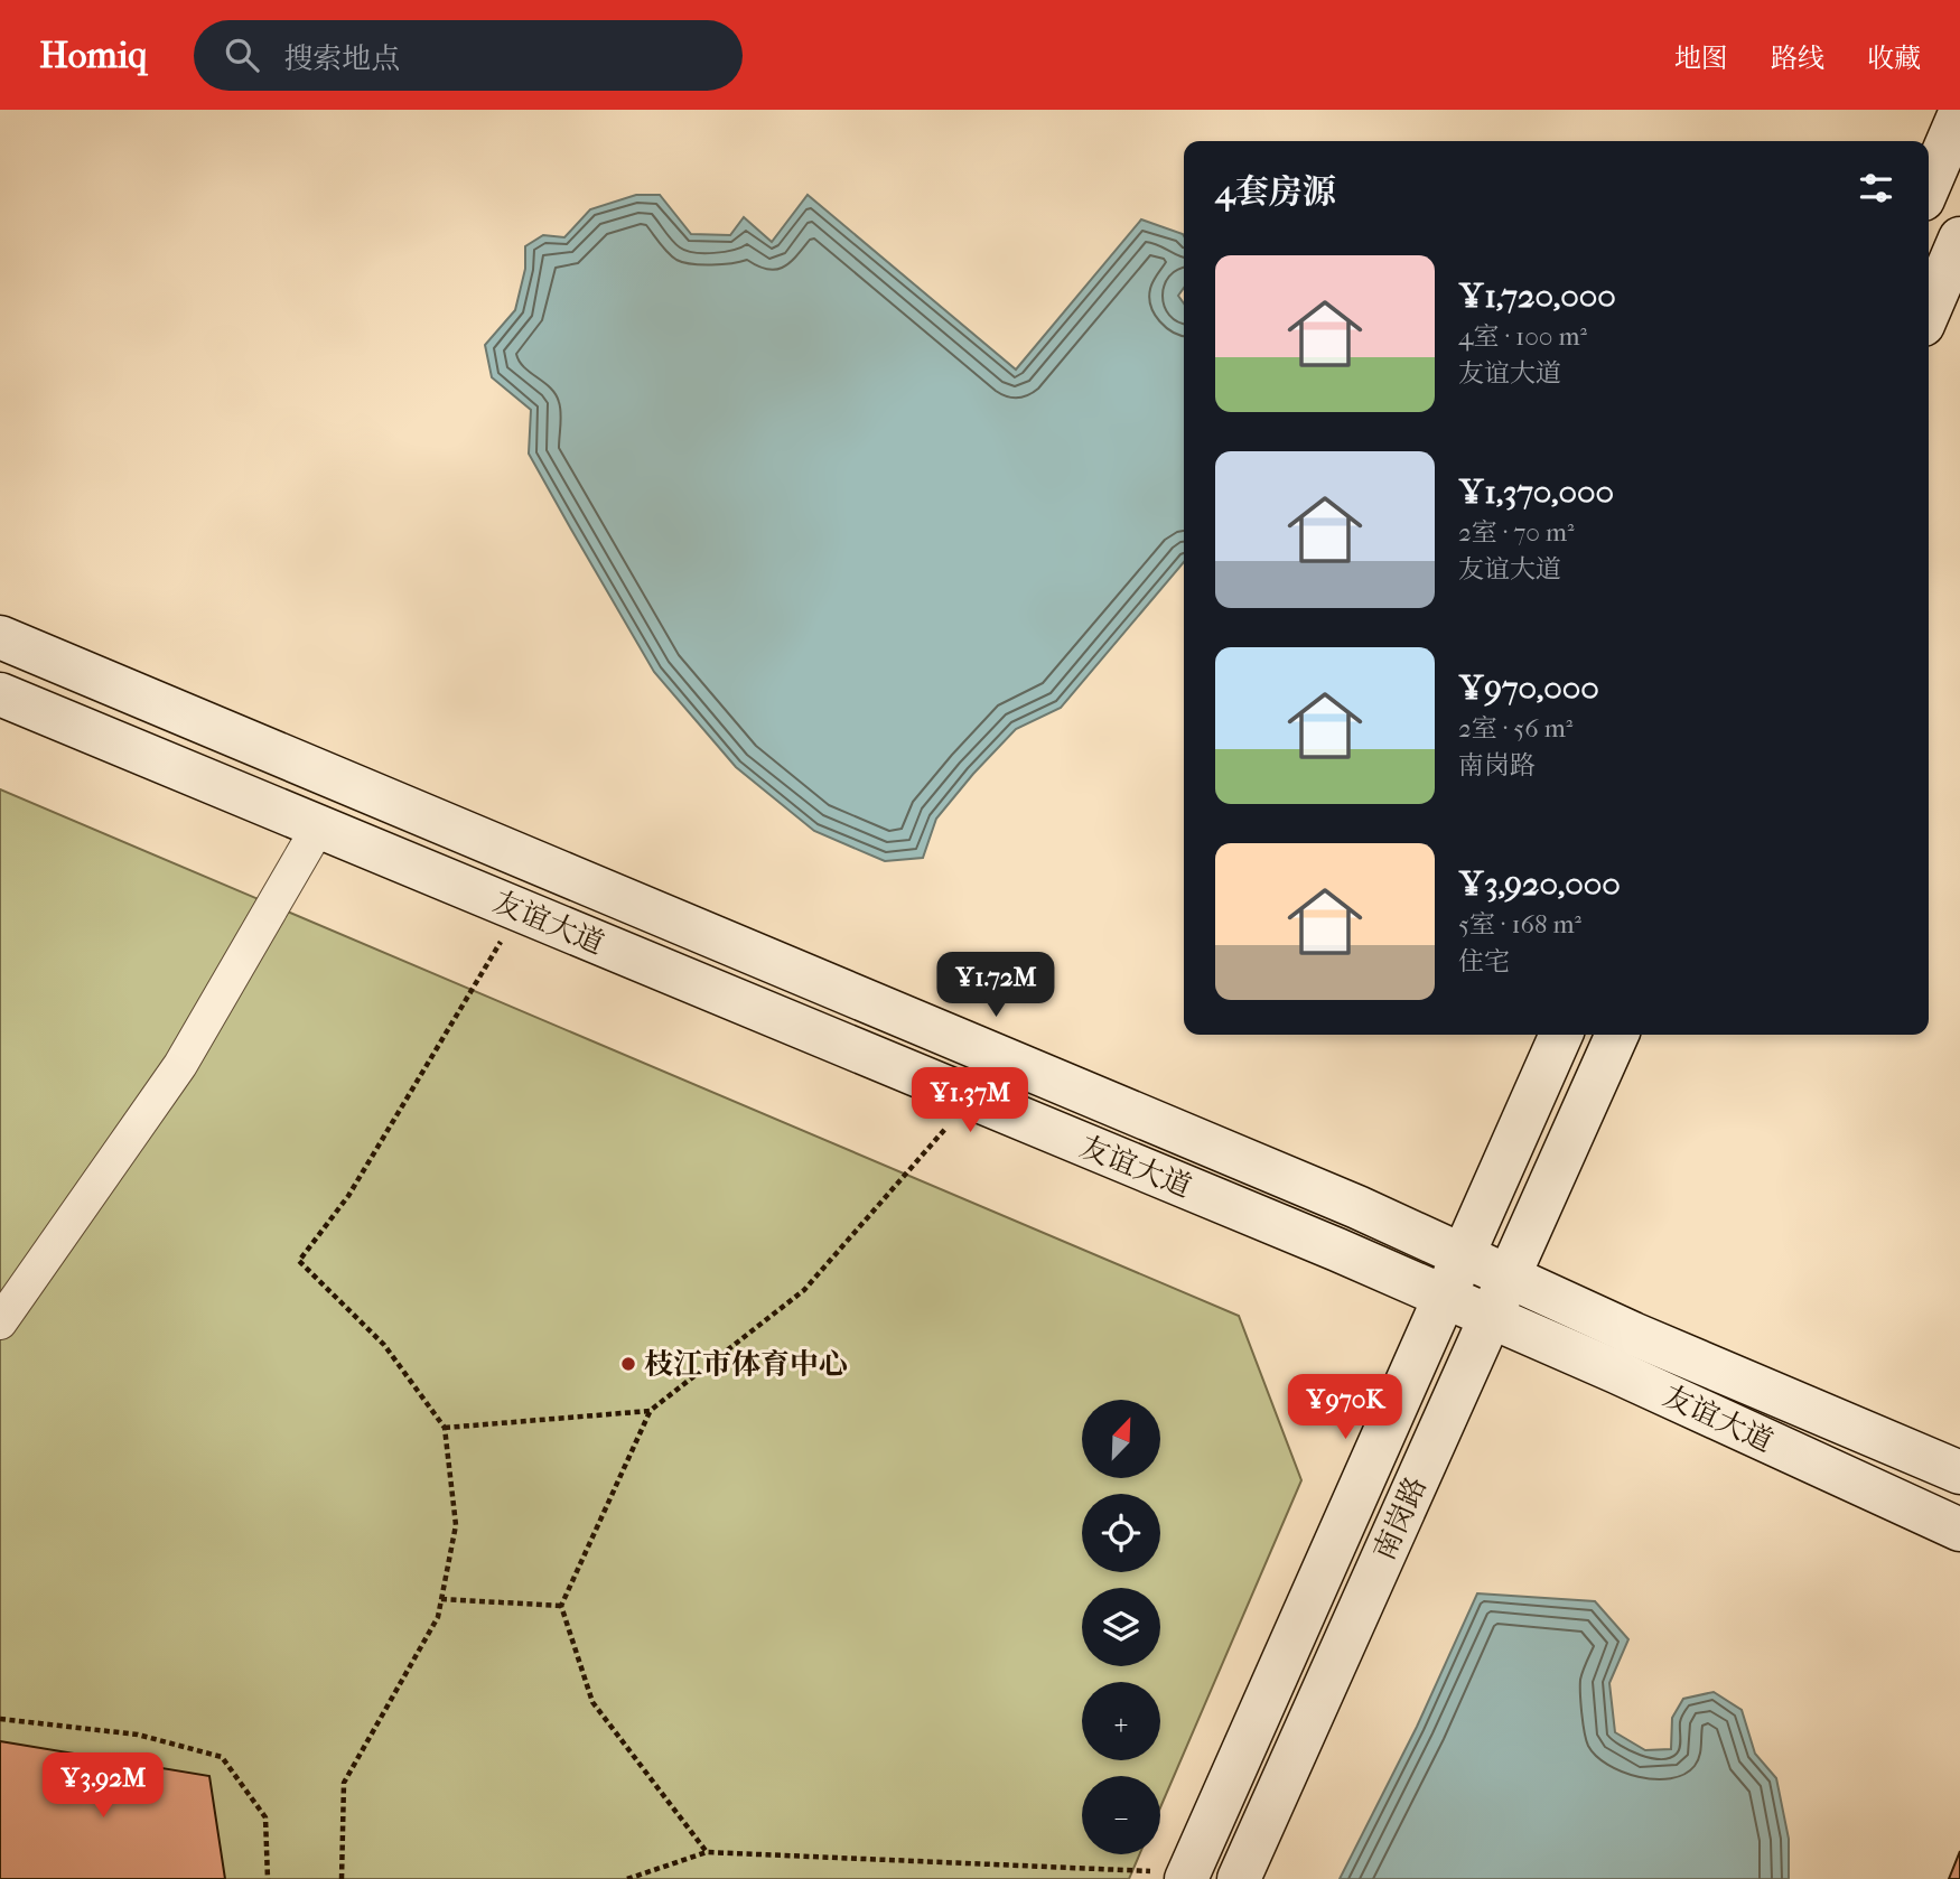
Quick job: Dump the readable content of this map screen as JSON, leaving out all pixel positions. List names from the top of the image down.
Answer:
{
  "streets": {
    "main road": ["友谊大道", "南岗路"]
  },
  "crossings": [
    ["友谊大道", "南岗路"]
  ],
  "places": ["枝江市体育中心"],
  "north": "top right",
  "page": {
    "header": "Homiq",
    "search": "搜索地点",
    "nav": ["地图", "路线", "收藏"],
    "heading": "4套房源",
    "list": [
      {
        "name": "¥1,720,000",
        "note": "4室 · 100 m² · 友谊大道"
      },
      {
        "name": "¥1,370,000",
        "note": "2室 · 70 m² · 友谊大道"
      },
      {
        "name": "¥970,000",
        "note": "2室 · 56 m² · 南岗路"
      },
      {
        "name": "¥3,920,000",
        "note": "5室 · 168 m² · 住宅"
      }
    ],
    "price": [
      "¥1.72M",
      "¥1.37M",
      "¥970K",
      "¥3.92M"
    ],
    "map_buttons": ["+", "−"]
  }
}
